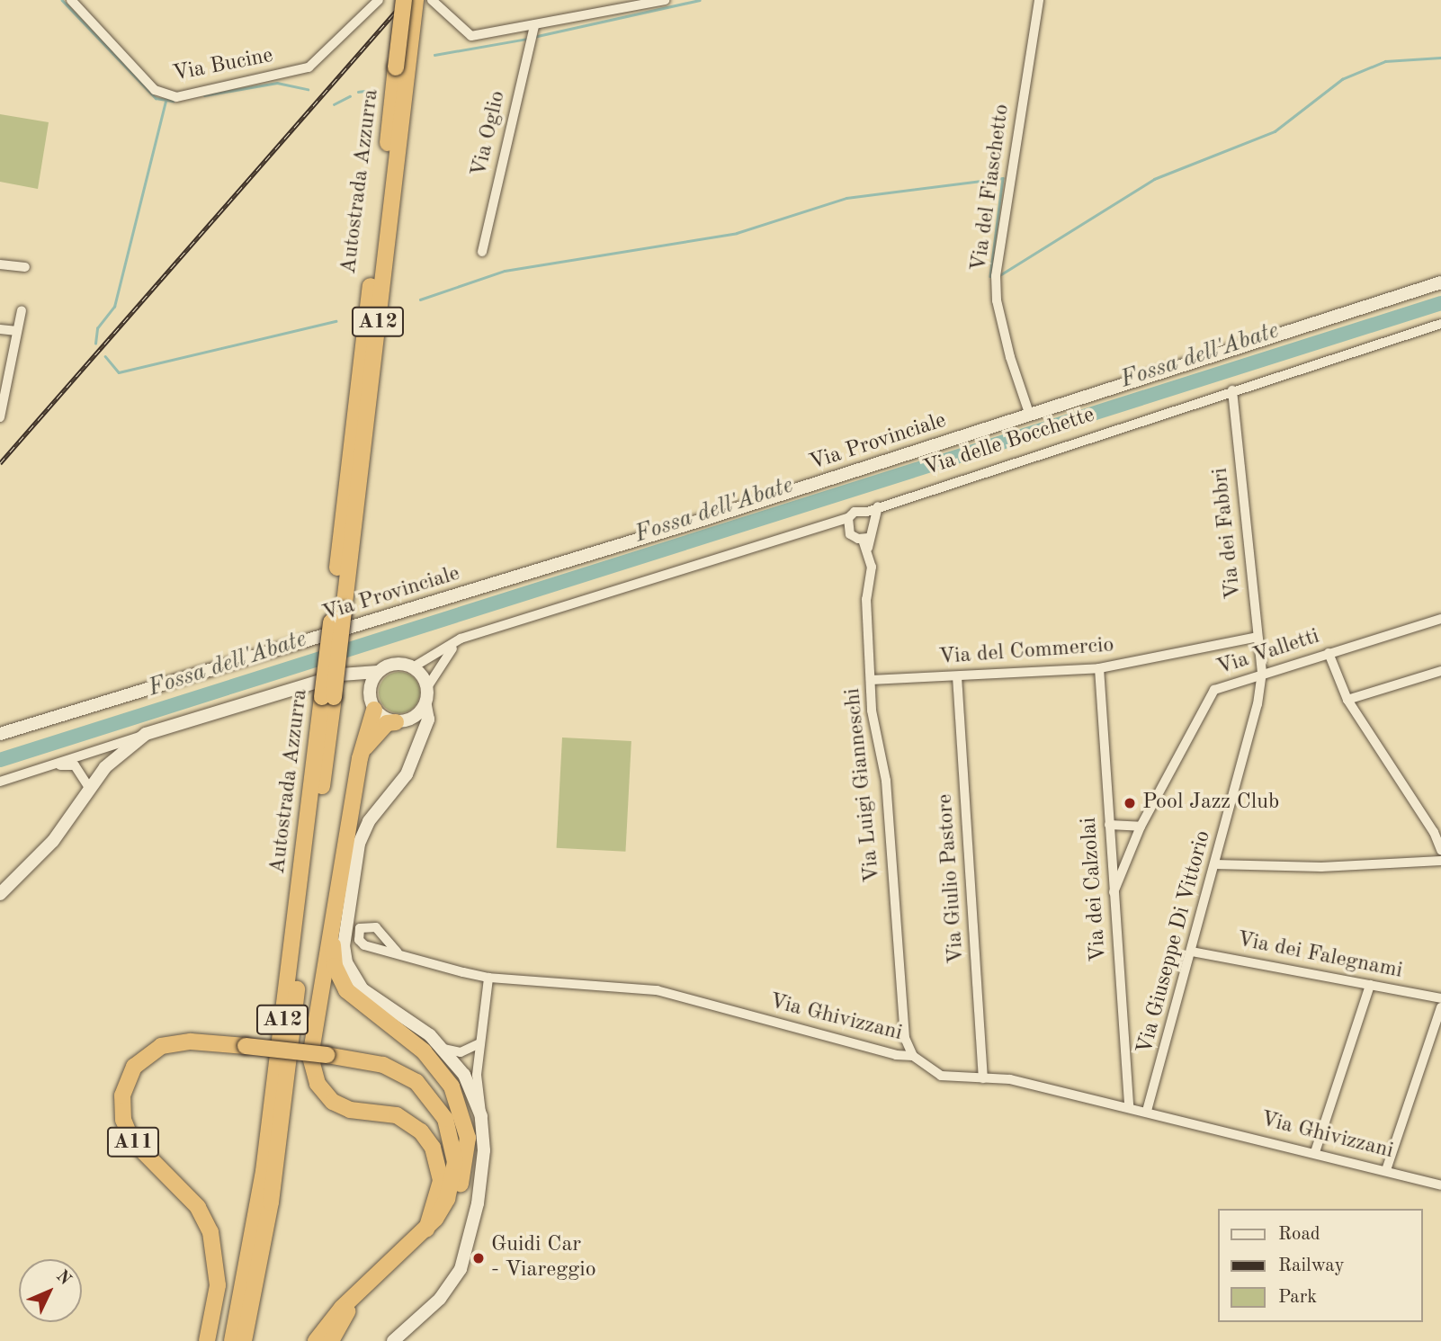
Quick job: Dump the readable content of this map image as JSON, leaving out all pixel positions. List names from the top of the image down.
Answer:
{
  "streets": {
    "highway": ["Autostrada Azzurra", "A12", "A11"],
    "main road": ["Via Provinciale"],
    "street": [
      "Via Bucine",
      "Via Oglio",
      "Via del Fiaschetto",
      "Via delle Bocchette",
      "Via dei Fabbri",
      "Via del Commercio",
      "Via Valletti",
      "Via Luigi Gianneschi",
      "Via Giulio Pastore",
      "Via dei Calzolai",
      "Via Giuseppe Di Vittorio",
      "Via dei Falegnami",
      "Via Ghivizzani"
    ]
  },
  "crossings": [
    ["Via del Fiaschetto", "Via Provinciale"],
    ["Via delle Bocchette", "Via dei Fabbri"],
    ["Via dei Fabbri", "Via del Commercio"],
    ["Via dei Fabbri", "Via Valletti"],
    ["Via dei Fabbri", "Via Giuseppe Di Vittorio"],
    ["Via del Commercio", "Via Luigi Gianneschi"],
    ["Via del Commercio", "Via Giulio Pastore"],
    ["Via del Commercio", "Via dei Calzolai"],
    ["Via Valletti", "Via dei Calzolai"],
    ["Via Valletti", "Via Giuseppe Di Vittorio"],
    ["Via Luigi Gianneschi", "Via Ghivizzani"],
    ["Via Giulio Pastore", "Via Ghivizzani"],
    ["Via dei Calzolai", "Via Ghivizzani"],
    ["Via Giuseppe Di Vittorio", "Via dei Falegnami"],
    ["Via Giuseppe Di Vittorio", "Via Ghivizzani"]
  ],
  "water": ["Fossa dell'Abate"],
  "places": ["Pool Jazz Club", "Guidi Car - Viareggio"],
  "legend": ["Road", "Railway", "Park"],
  "north": "top right"
}
